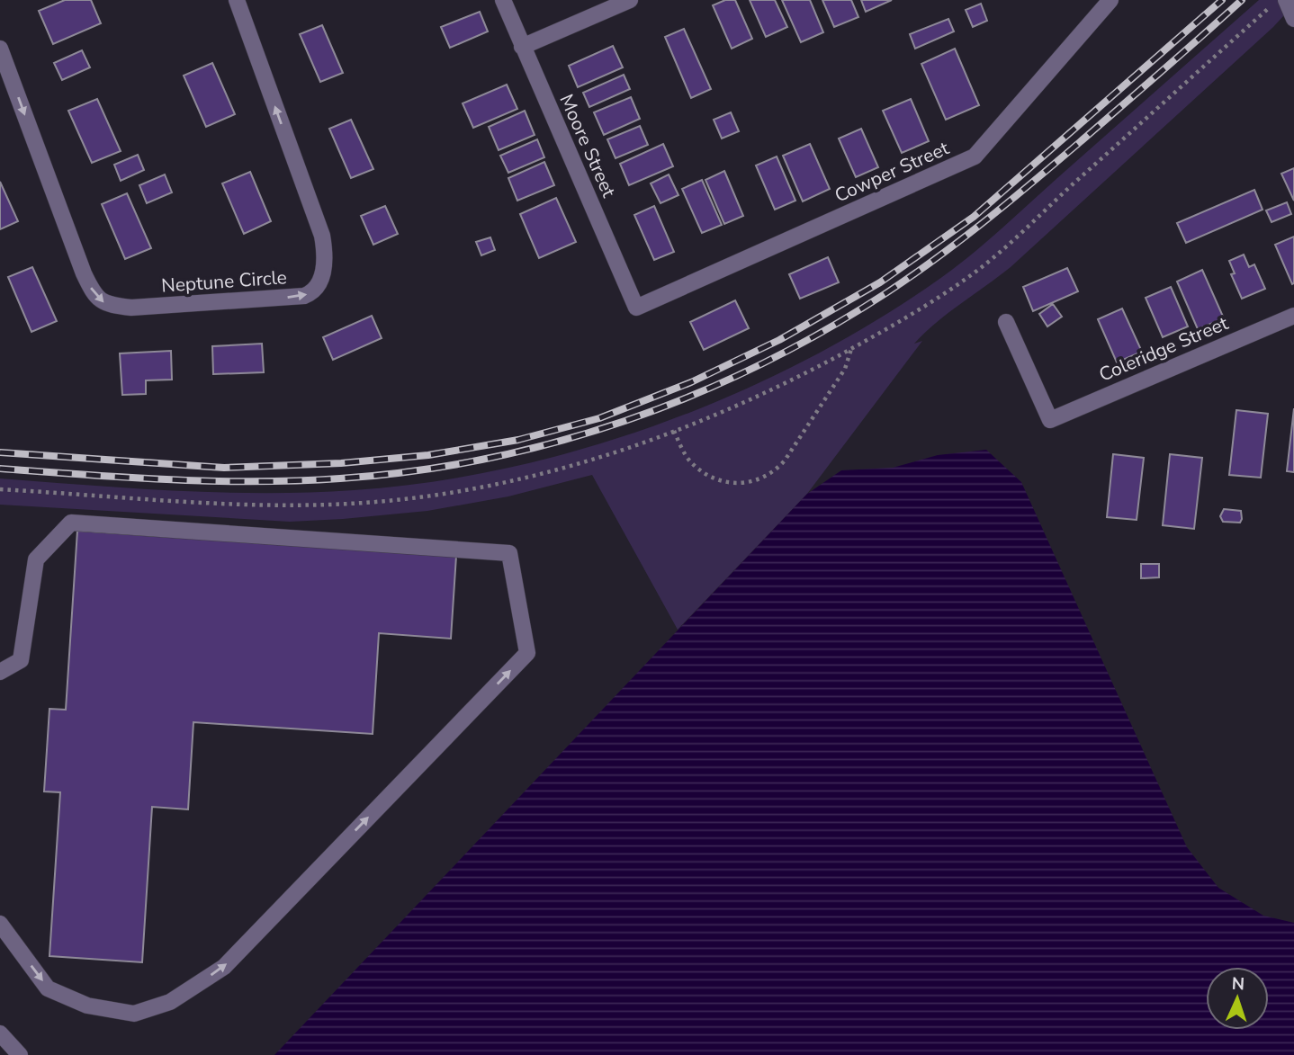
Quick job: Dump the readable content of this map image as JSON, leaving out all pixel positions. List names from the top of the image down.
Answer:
{
  "streets": {
    "street": [
      "Moore Street",
      "Cowper Street",
      "Neptune Circle",
      "Coleridge Street"
    ]
  },
  "crossings": [
    ["Moore Street", "Cowper Street"]
  ],
  "north": "top"
}
